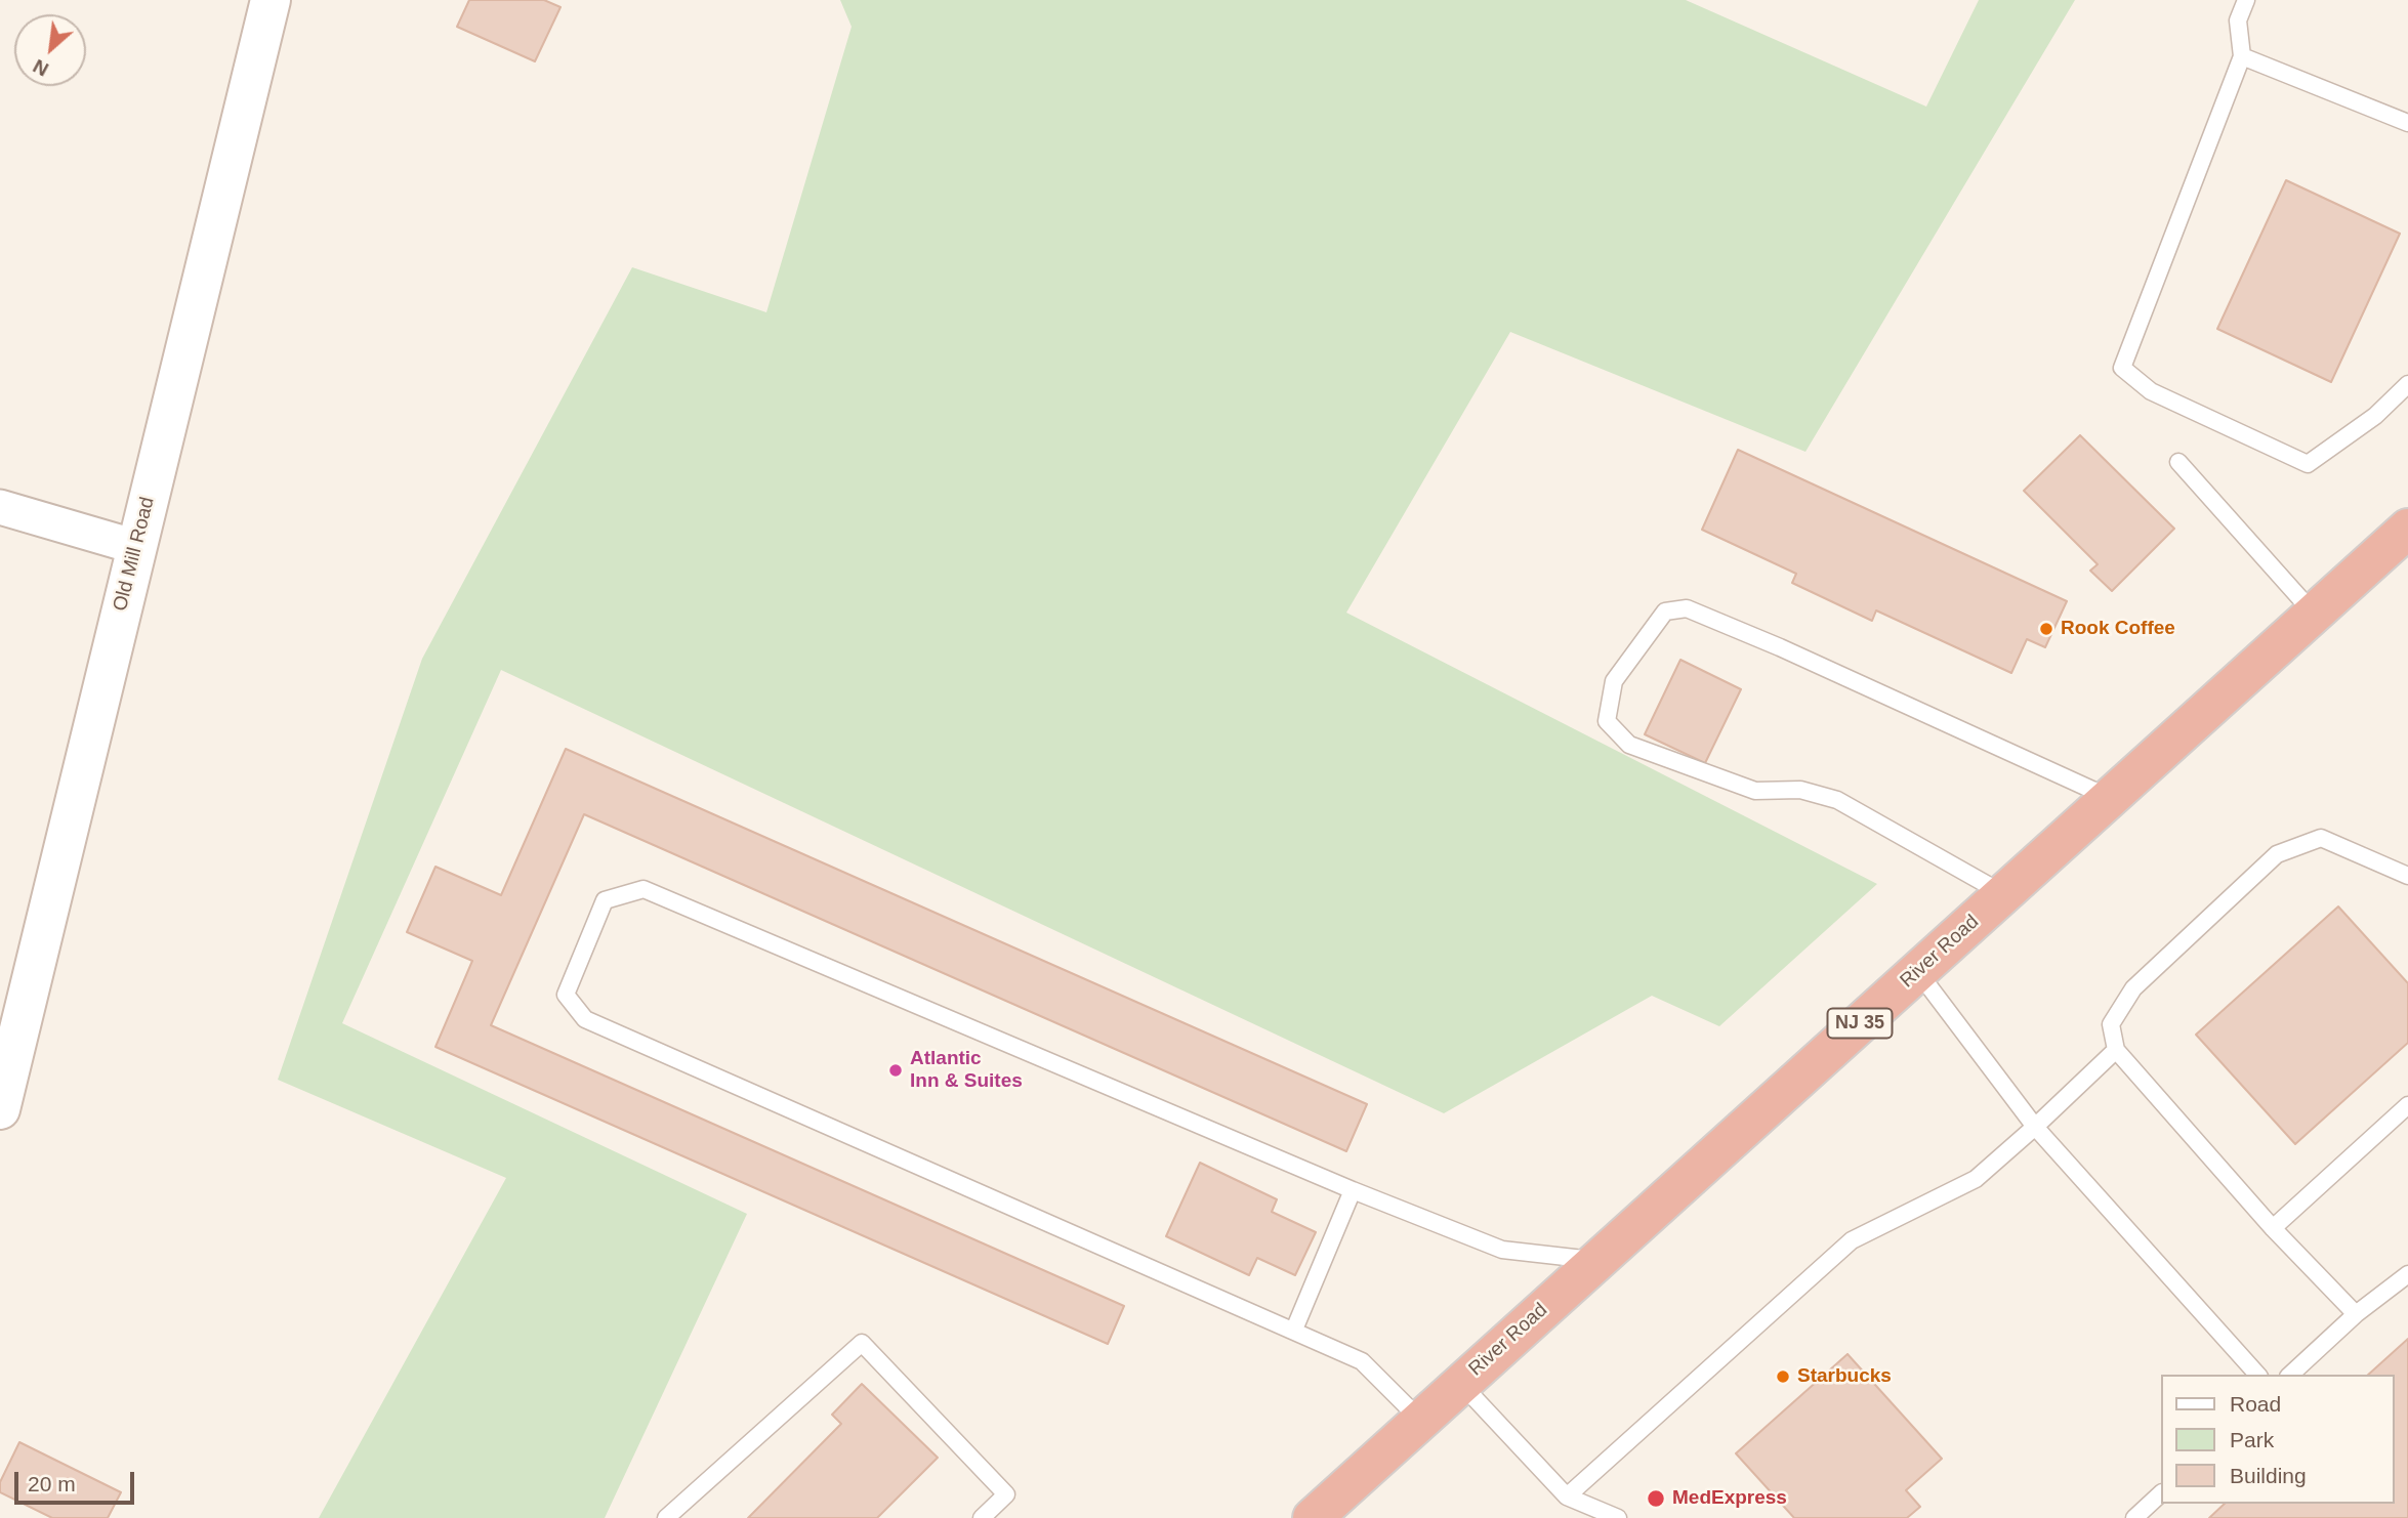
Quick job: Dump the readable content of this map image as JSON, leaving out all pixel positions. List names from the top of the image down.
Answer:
{
  "streets": {
    "highway": ["River Road", "NJ 35"],
    "street": ["Old Mill Road"]
  },
  "places": [
    "Rook Coffee",
    "Atlantic Inn & Suites",
    "Starbucks",
    "MedExpress"
  ],
  "legend": ["Road", "Park", "Building"],
  "scale_bar": "20 m",
  "north": "bottom left"
}
